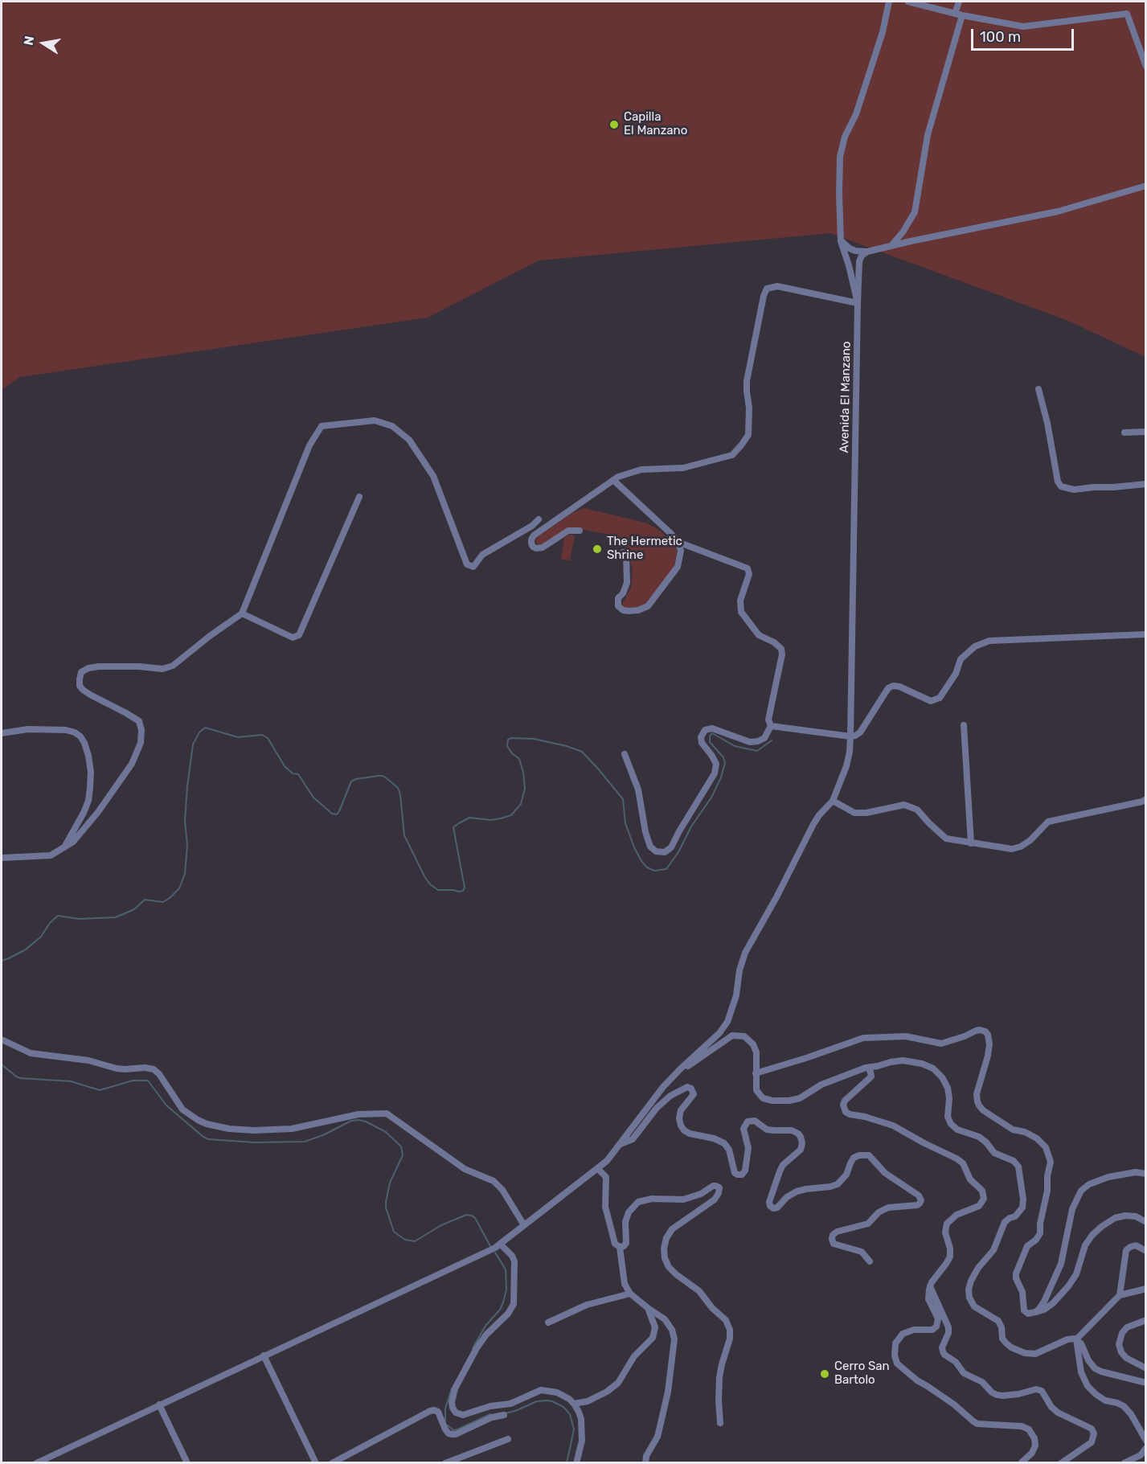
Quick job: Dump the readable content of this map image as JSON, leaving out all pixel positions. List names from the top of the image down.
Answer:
{
  "streets": {
    "street": ["Avenida El Manzano"]
  },
  "places": ["Capilla El Manzano", "The Hermetic Shrine", "Cerro San Bartolo"],
  "scale_bar": "100 m",
  "north": "left"
}
